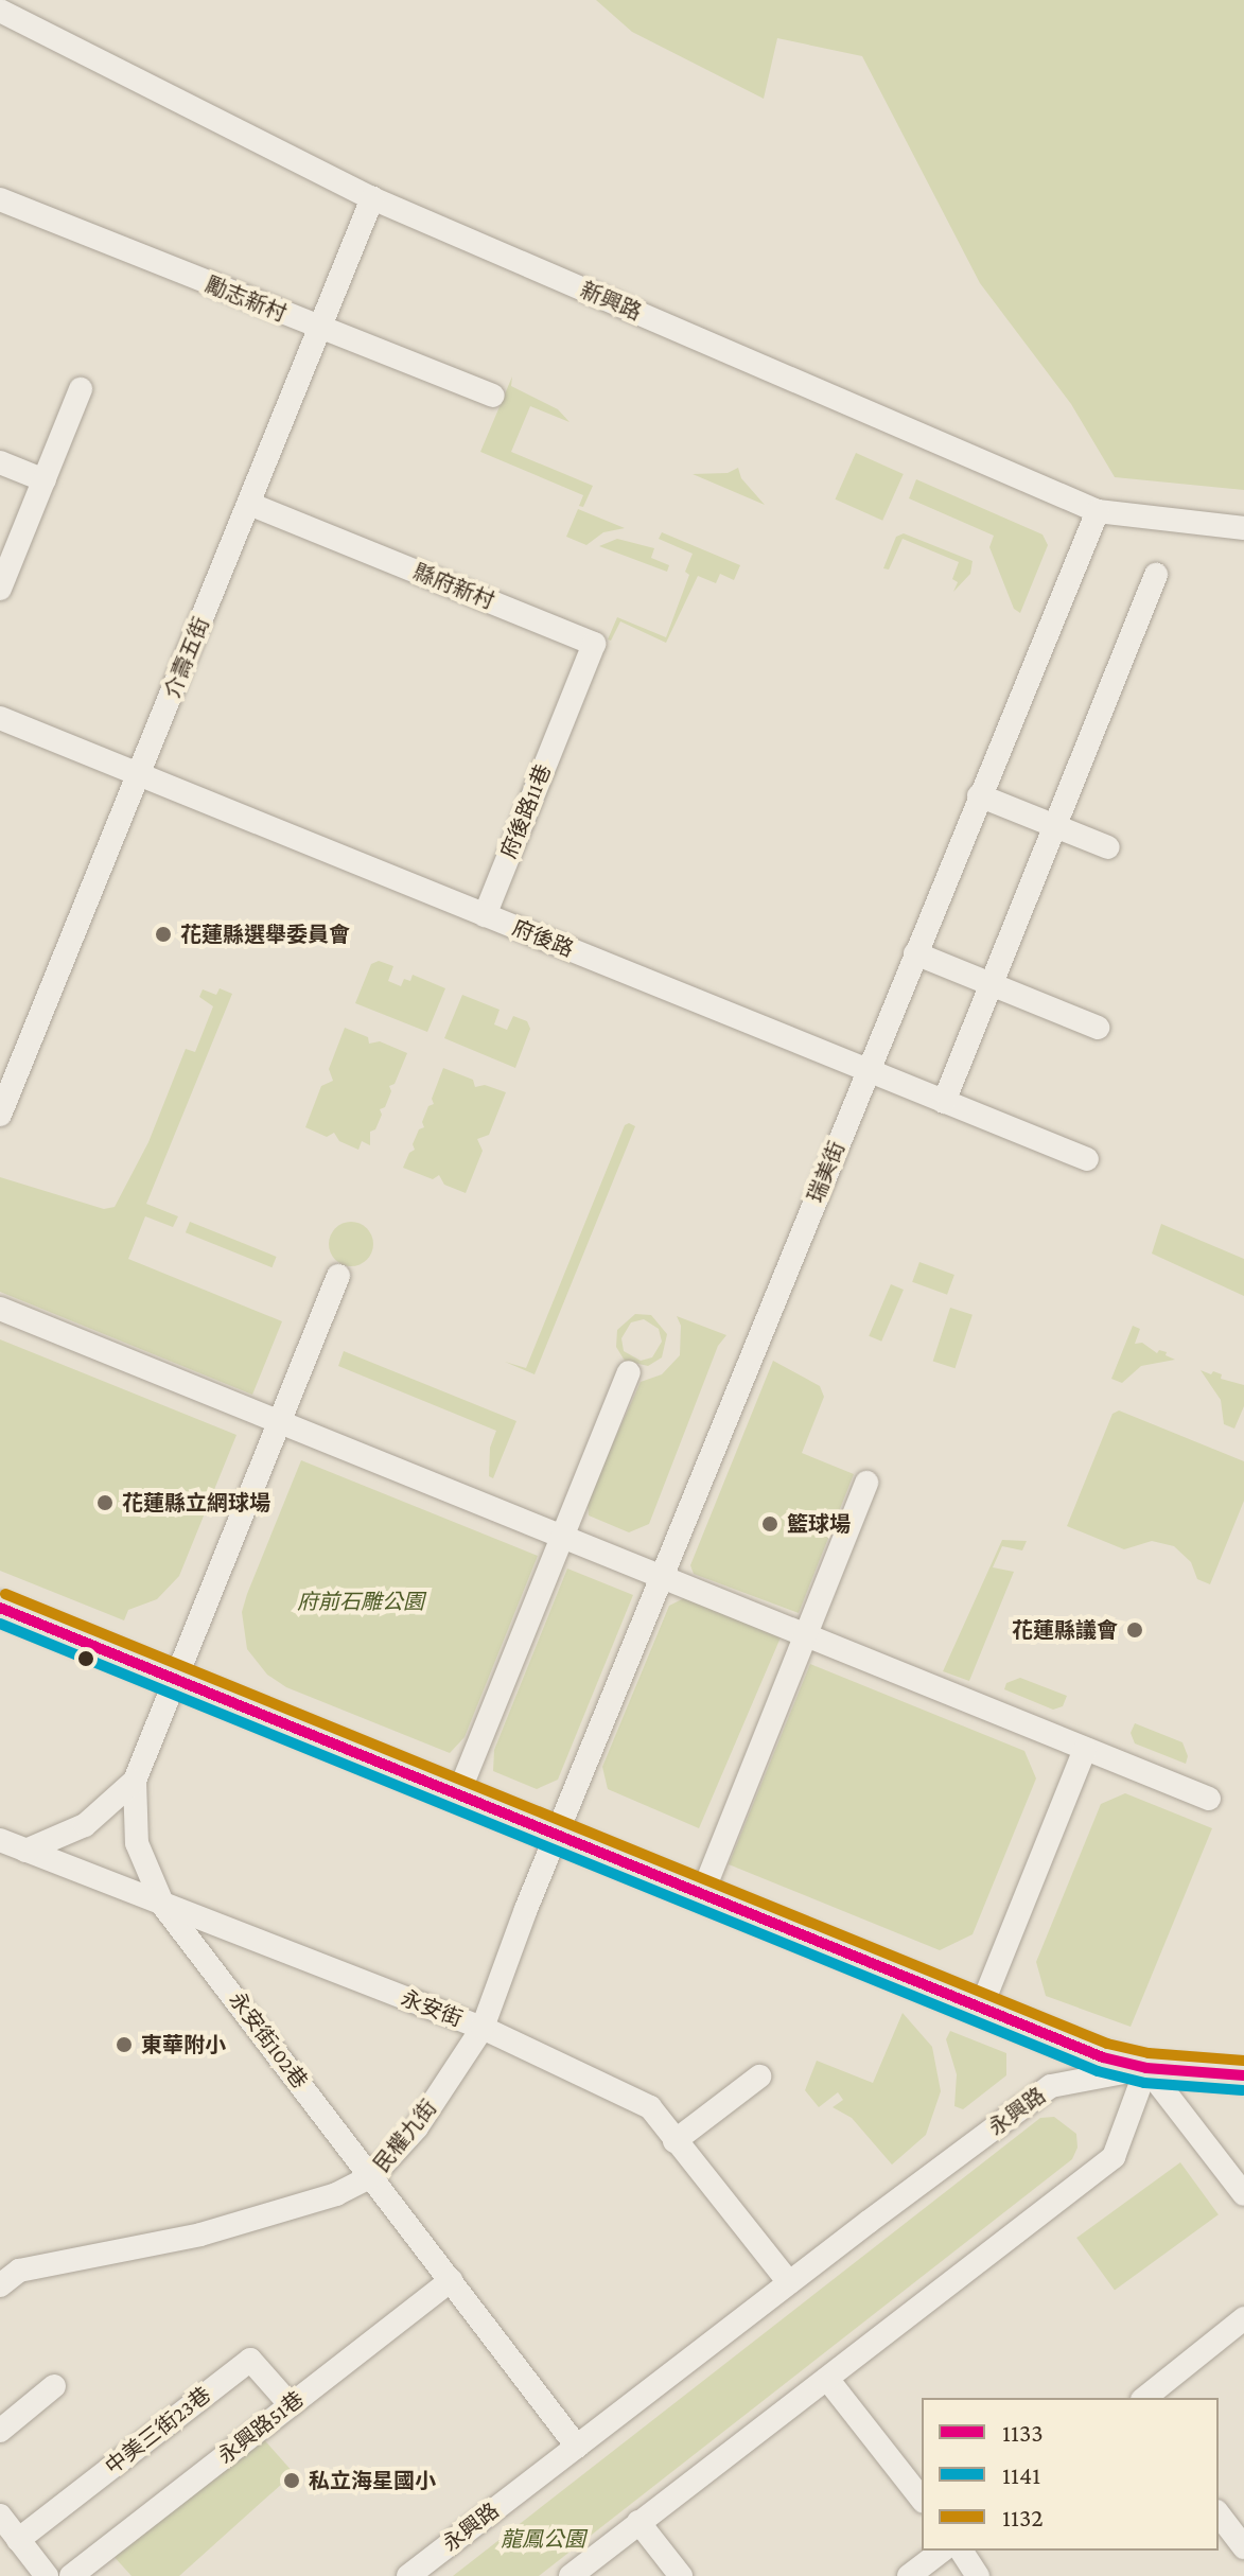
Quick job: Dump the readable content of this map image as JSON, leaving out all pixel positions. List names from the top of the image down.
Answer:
{
  "streets": {
    "street": [
      "勵志新村",
      "新興路",
      "縣府新村",
      "介壽五街",
      "府後路11巷",
      "府後路",
      "瑞美街",
      "永安街",
      "永安街102巷",
      "永興路",
      "民權九街",
      "永興路51巷",
      "中美三街23巷"
    ]
  },
  "crossings": [
    ["勵志新村", "介壽五街"],
    ["新興路", "介壽五街"],
    ["新興路", "瑞美街"],
    ["縣府新村", "介壽五街"],
    ["縣府新村", "府後路11巷"],
    ["介壽五街", "府後路"],
    ["府後路11巷", "府後路"],
    ["府後路", "瑞美街"],
    ["瑞美街", "民權九街"],
    ["永安街", "永安街102巷"],
    ["永安街", "永興路"],
    ["永安街", "民權九街"],
    ["永安街102巷", "民權九街"],
    ["永興路51巷", "中美三街23巷"]
  ],
  "parks": ["府前石雕公園", "龍鳳公園"],
  "places": [
    "花蓮縣選舉委員會",
    "花蓮縣立網球場",
    "籃球場",
    "花蓮縣議會",
    "東華附小",
    "私立海星國小"
  ],
  "lines": ["transit line 1132", "transit line 1133", "transit line 1141"],
  "legend": ["1133", "1141", "1132"]
}
